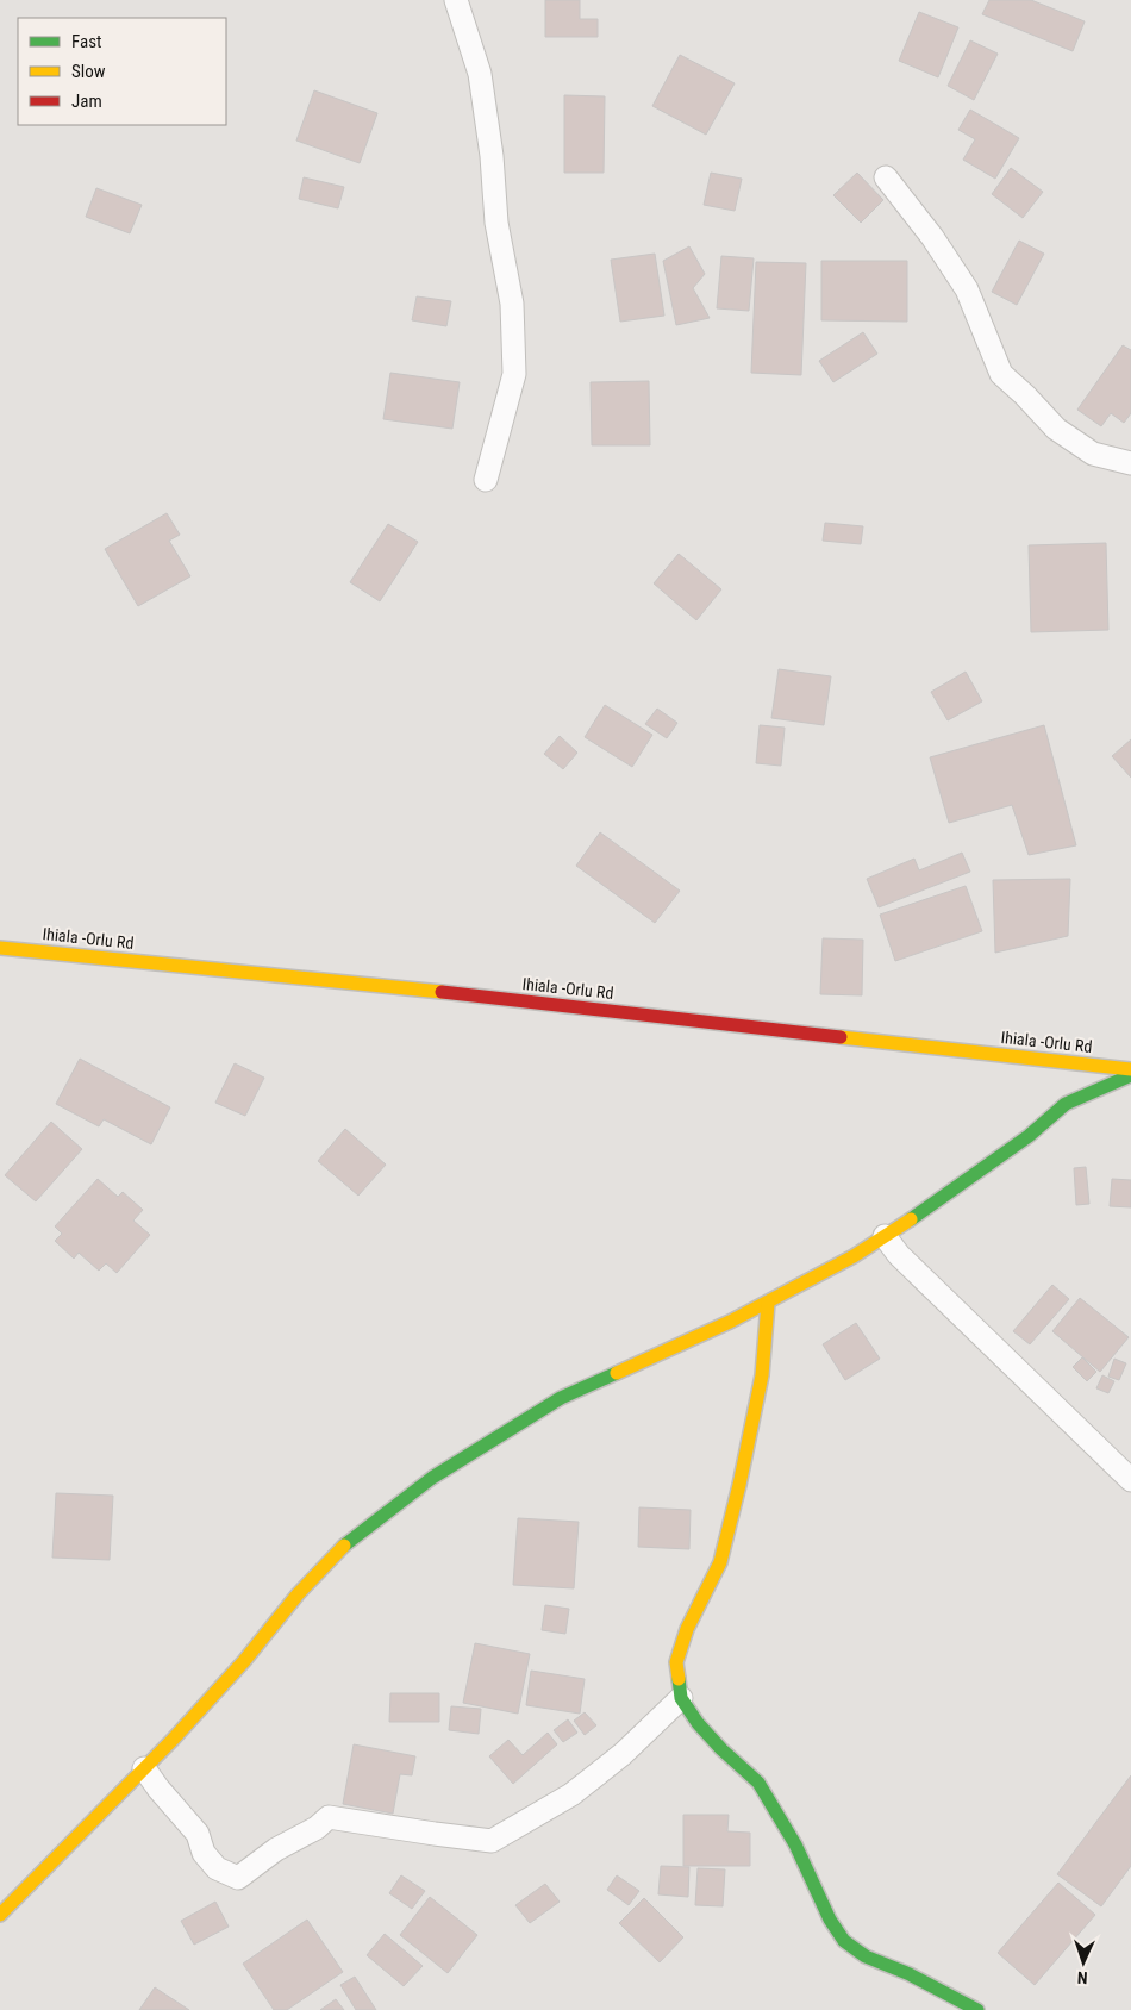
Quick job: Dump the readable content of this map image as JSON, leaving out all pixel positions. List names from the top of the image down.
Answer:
{
  "streets": {
    "street": ["Ihiala -Orlu Rd"]
  },
  "legend": ["Fast", "Slow", "Jam"],
  "north": "bottom"
}
